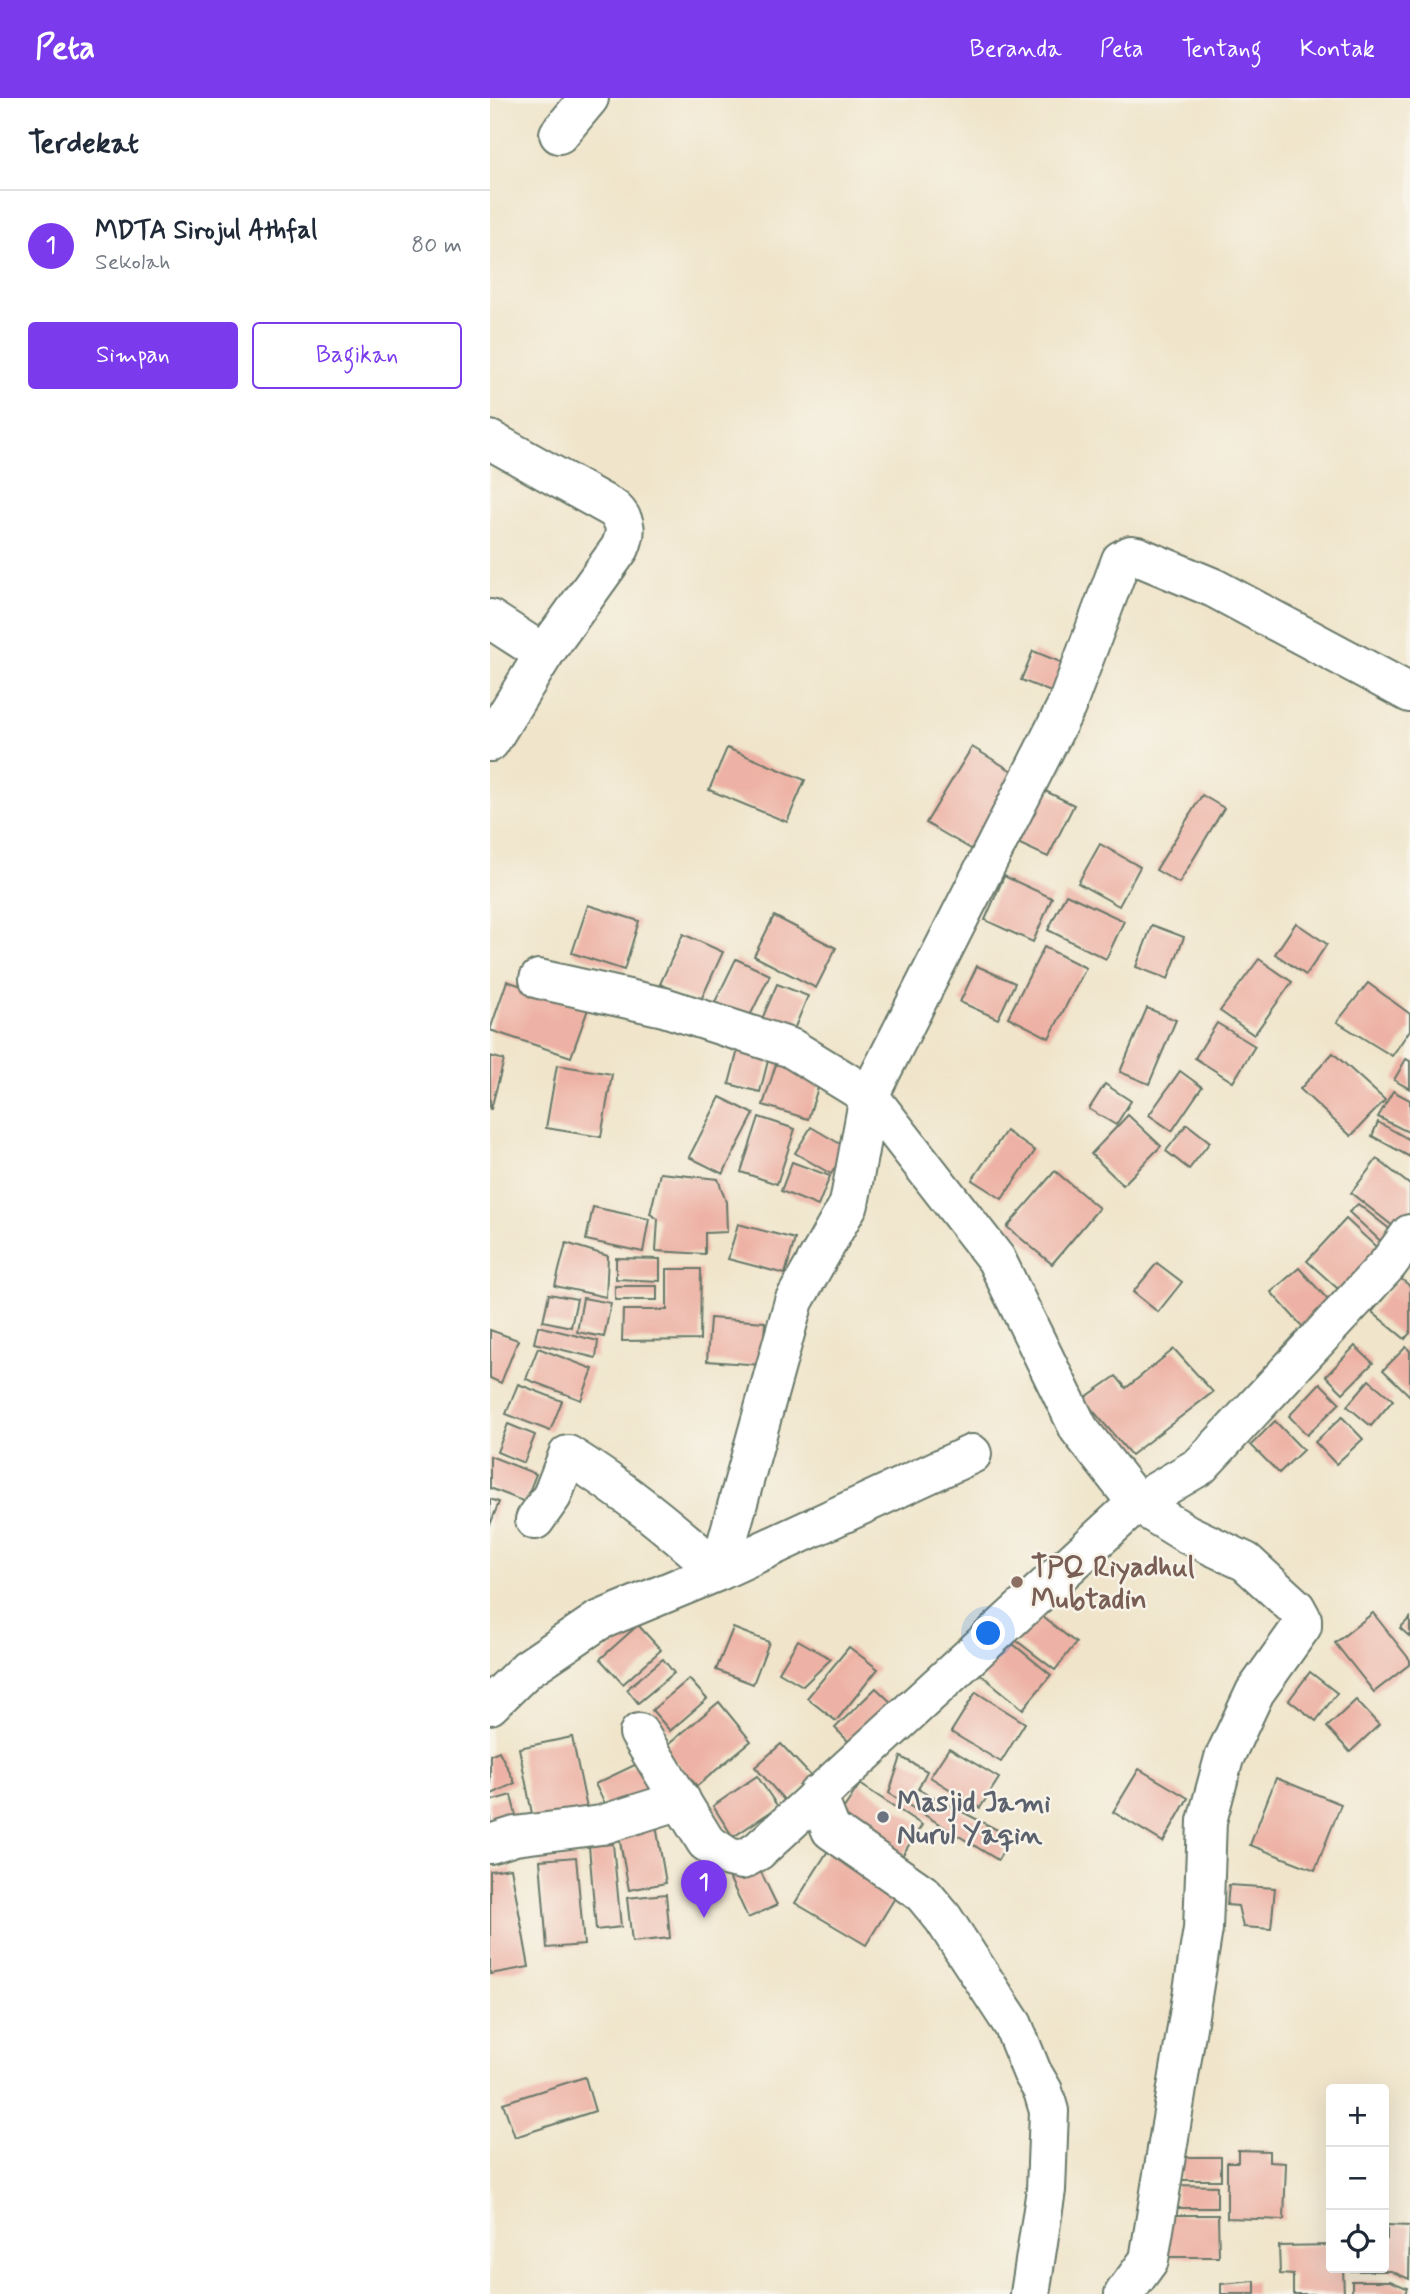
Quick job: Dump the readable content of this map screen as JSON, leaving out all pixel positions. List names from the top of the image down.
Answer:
{
  "places": ["TPQ Riyadhul Mubtadin", "Masjid Jami Nurul Yaqin"],
  "page": {
    "header": "Peta",
    "nav": [
      "Beranda",
      "Peta",
      "Tentang",
      "Kontak"
    ],
    "heading": "Terdekat",
    "list": [
      {
        "mark": "1",
        "name": "MDTA Sirojul Athfal",
        "note": "Sekolah",
        "value": "80 m"
      }
    ],
    "buttons": ["Simpan", "Bagikan"],
    "pins": "1",
    "map_buttons": ["+", "−"]
  }
}
